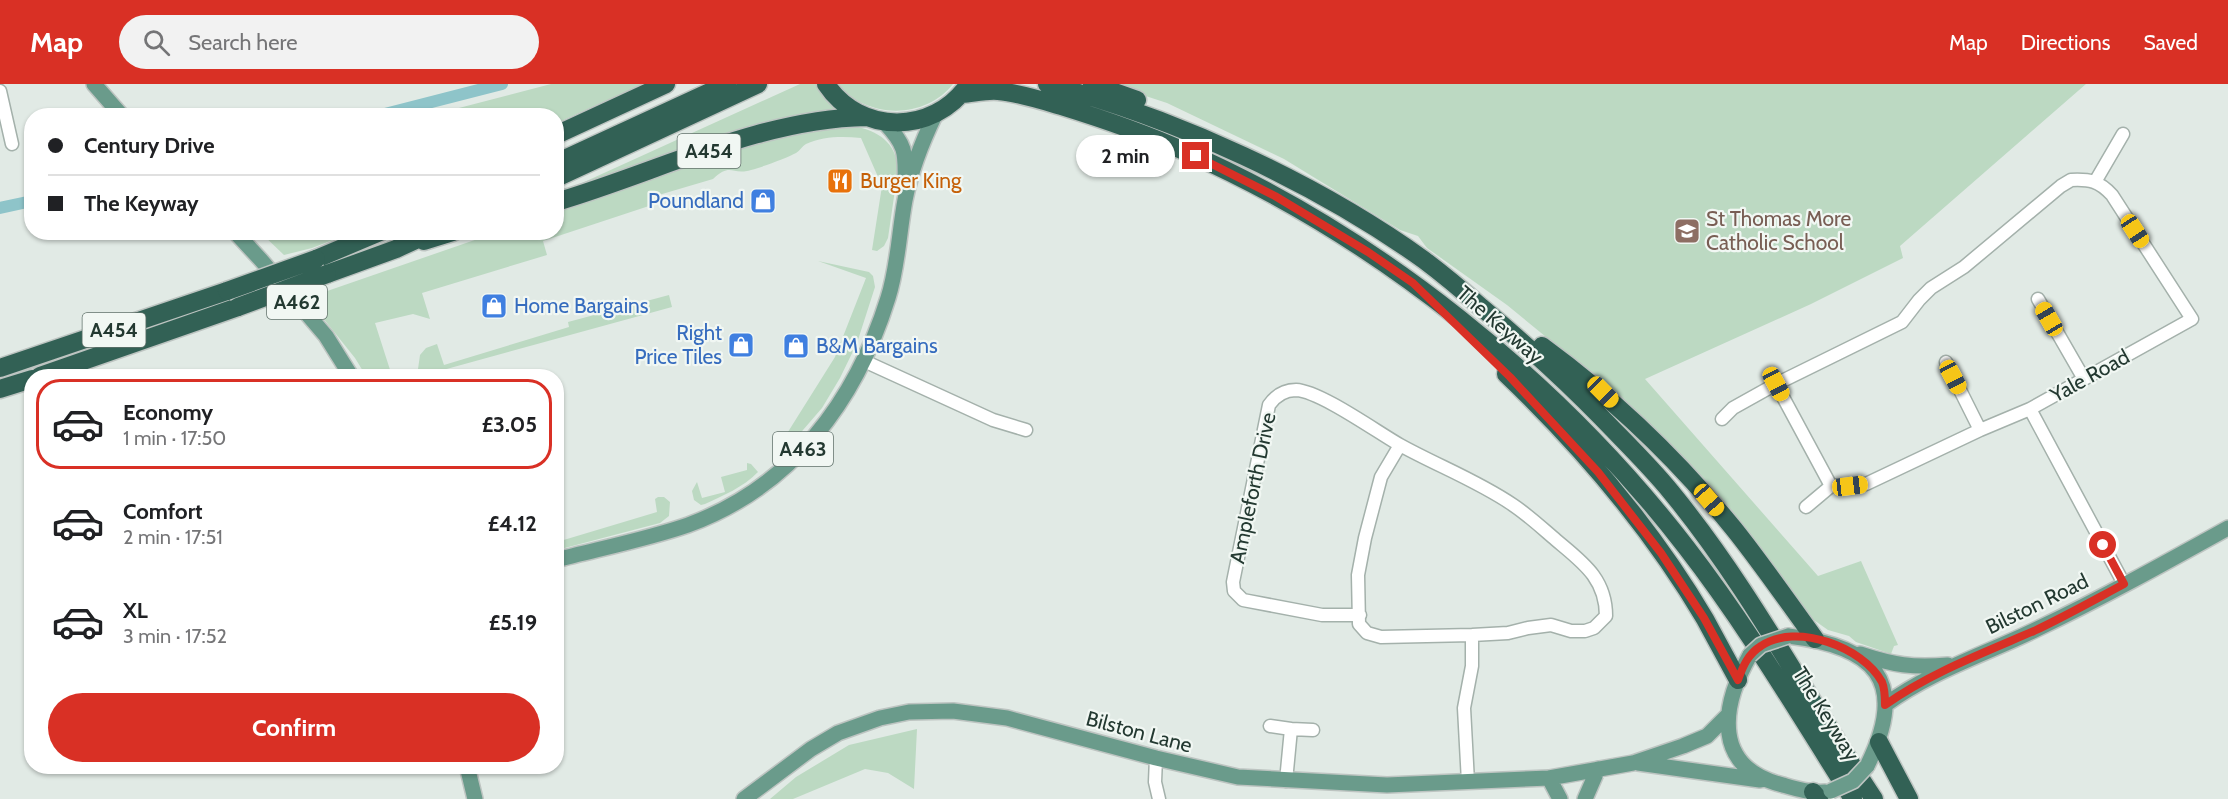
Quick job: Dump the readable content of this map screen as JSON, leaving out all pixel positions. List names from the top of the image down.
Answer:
{
  "streets": {
    "highway": ["A454", "The Keyway"],
    "main road": [
      "A462",
      "A463",
      "Bilston Road",
      "Bilston Lane"
    ],
    "street": ["Yale Road", "Ampleforth Drive"]
  },
  "places": {
    "restaurant": ["Burger King"],
    "shop": [
      "Poundland",
      "Home Bargains",
      "Right Price Tiles",
      "B&M Bargains"
    ],
    "school or university": ["St Thomas More Catholic School"]
  },
  "page": {
    "header": "Map",
    "search": "Search here",
    "nav": ["Map", "Directions", "Saved"],
    "banner": ["Century Drive", "The Keyway"],
    "bubble": "2 min",
    "list": [
      {
        "name": "Economy",
        "note": "1 min · 17:50",
        "value": "£3.05"
      },
      {
        "name": "Comfort",
        "note": "2 min · 17:51",
        "value": "£4.12"
      },
      {
        "name": "XL",
        "note": "3 min · 17:52",
        "value": "£5.19"
      }
    ],
    "buttons": "Confirm"
  }
}
